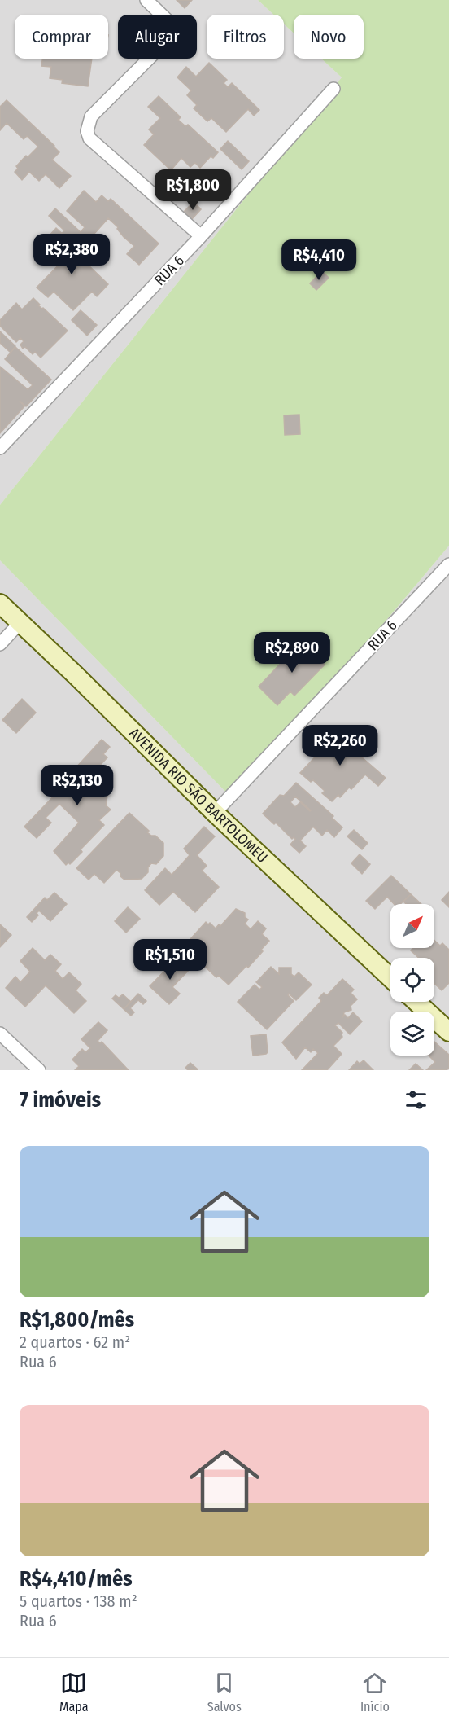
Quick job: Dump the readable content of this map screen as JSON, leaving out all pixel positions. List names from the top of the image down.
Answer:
{
  "streets": {
    "street": ["RUA 6", "AVENIDA RIO SÃO BARTOLOMEU"]
  },
  "crossings": [
    ["RUA 6", "AVENIDA RIO SÃO BARTOLOMEU"]
  ],
  "north": "top right",
  "page": {
    "chip": [
      "Comprar",
      "Alugar",
      "Filtros",
      "Novo"
    ],
    "price": [
      "R$1,800",
      "R$2,380",
      "R$4,410",
      "R$2,890",
      "R$2,260",
      "R$2,130",
      "R$1,510"
    ],
    "heading": "7 imóveis",
    "list": [
      {
        "name": "R$1,800/mês",
        "note": "2 quartos · 62 m² · Rua 6"
      },
      {
        "name": "R$4,410/mês",
        "note": "5 quartos · 138 m² · Rua 6"
      }
    ],
    "tabs": ["Mapa", "Salvos", "Início"]
  }
}
